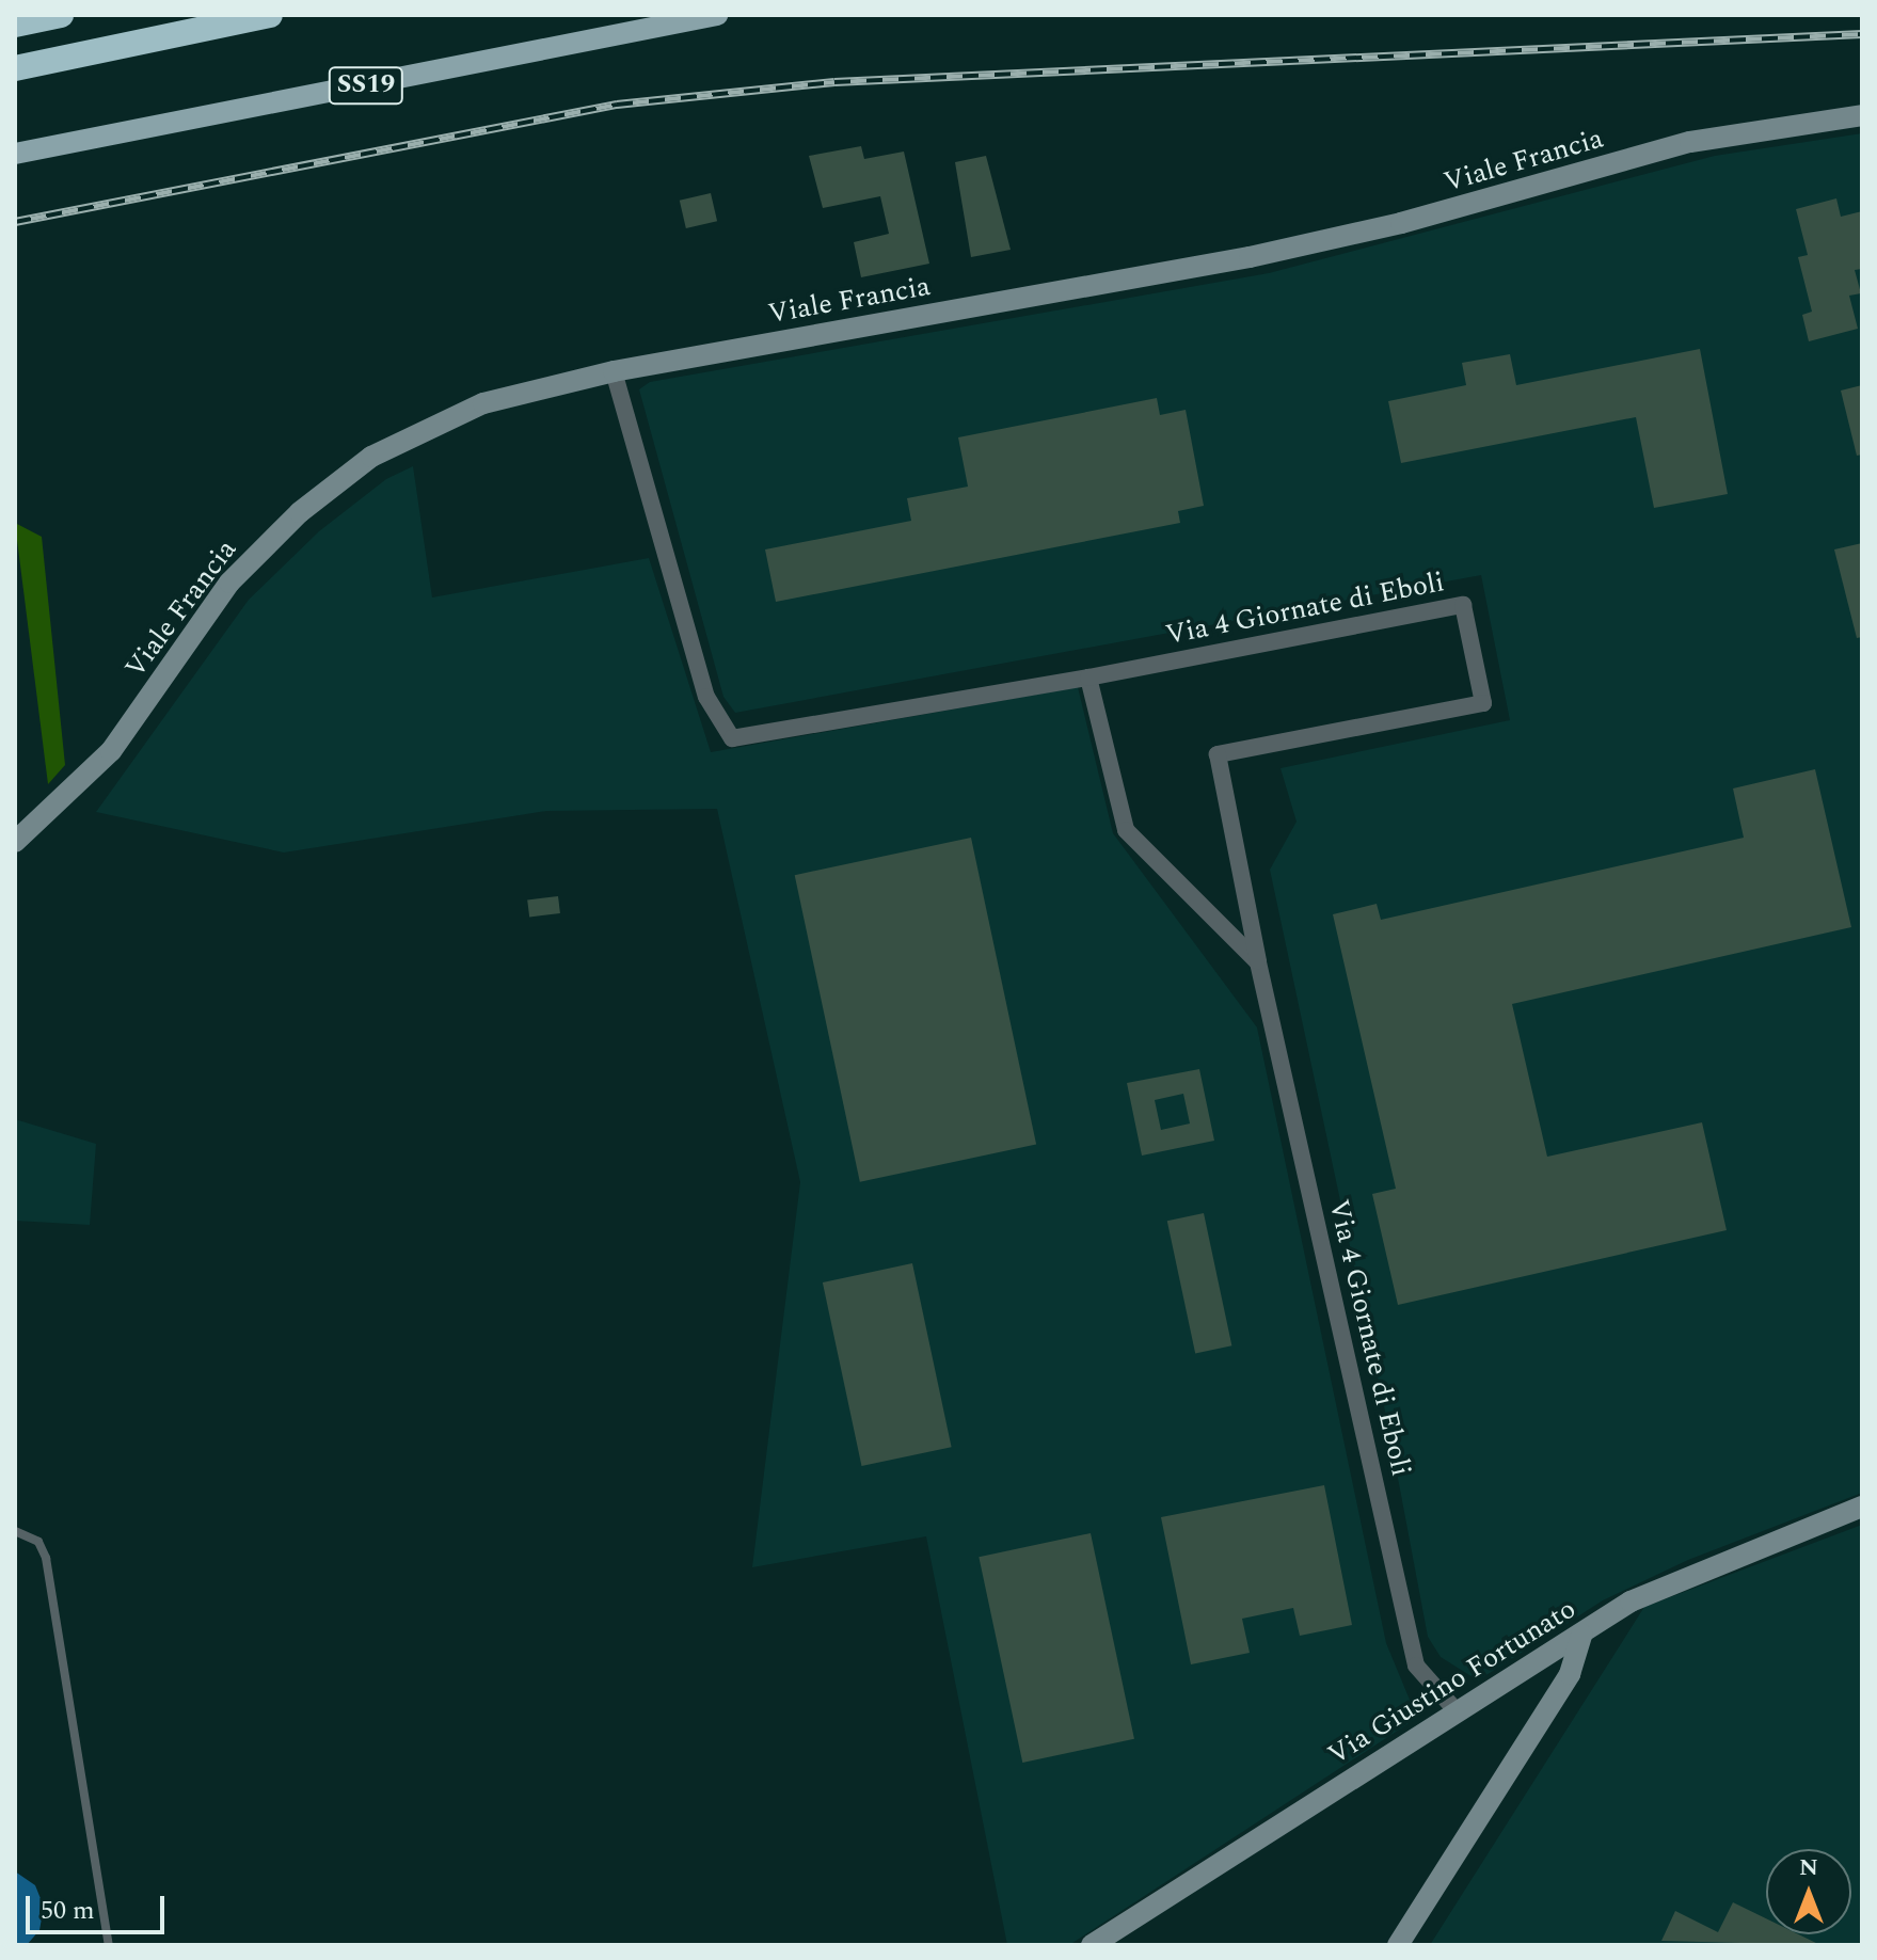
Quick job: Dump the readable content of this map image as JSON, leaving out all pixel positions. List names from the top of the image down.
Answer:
{
  "streets": {
    "main road": ["SS19"],
    "street": ["Viale Francia", "Via 4 Giornate di Eboli", "Via Giustino Fortunato"]
  },
  "crossings": [
    ["Viale Francia", "Via 4 Giornate di Eboli"],
    ["Via 4 Giornate di Eboli", "Via Giustino Fortunato"]
  ],
  "scale_bar": "50 m",
  "north": "top"
}
